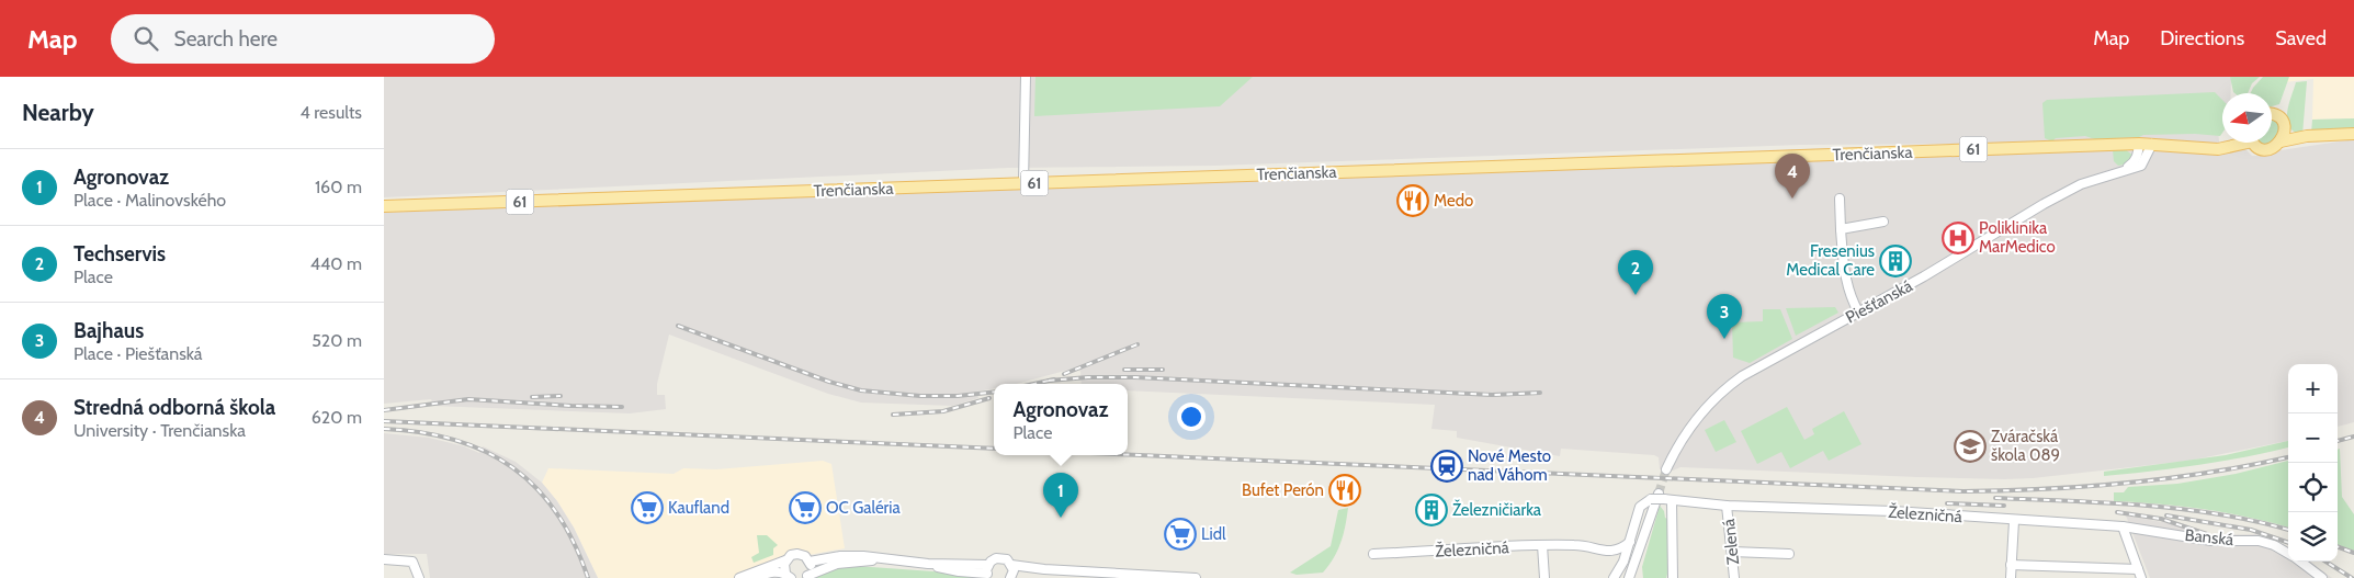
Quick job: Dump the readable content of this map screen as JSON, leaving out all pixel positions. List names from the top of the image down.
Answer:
{
  "streets": {
    "main road": ["61", "Trenčianska"],
    "street": [
      "Piešťanská",
      "Železničná",
      "Banská",
      "Zelená"
    ]
  },
  "crossings": [
    ["Trenčianska", "Piešťanská"],
    ["Železničná", "Banská"],
    ["Železničná", "Zelená"]
  ],
  "places": {
    "restaurant": ["Medo", "Bufet Perón"],
    "hospital": ["Poliklinika MarMedico"],
    "building": ["Fresenius Medical Care", "Železničiarka"],
    "school or university": ["Zváračská škola 089"],
    "station": ["Nové Mesto nad Váhom"],
    "supermarket": ["Kaufland", "OC Galéria", "Lidl"]
  },
  "north": "left",
  "page": {
    "header": "Map",
    "search": "Search here",
    "nav": ["Map", "Directions", "Saved"],
    "heading": ["Nearby", "4 results"],
    "list": [
      {
        "mark": "1",
        "name": "Agronovaz",
        "note": "Place · Malinovského",
        "value": "160 m"
      },
      {
        "mark": "2",
        "name": "Techservis",
        "note": "Place",
        "value": "440 m"
      },
      {
        "mark": "3",
        "name": "Bajhaus",
        "note": "Place · Piešťanská",
        "value": "520 m"
      },
      {
        "mark": "4",
        "name": "Stredná odborná škola",
        "note": "University · Trenčianska",
        "value": "620 m"
      }
    ],
    "pins": [
      "4",
      "2",
      "3",
      "1"
    ],
    "map_buttons": ["+", "−"],
    "popup": ["Agronovaz", "Place"]
  }
}
